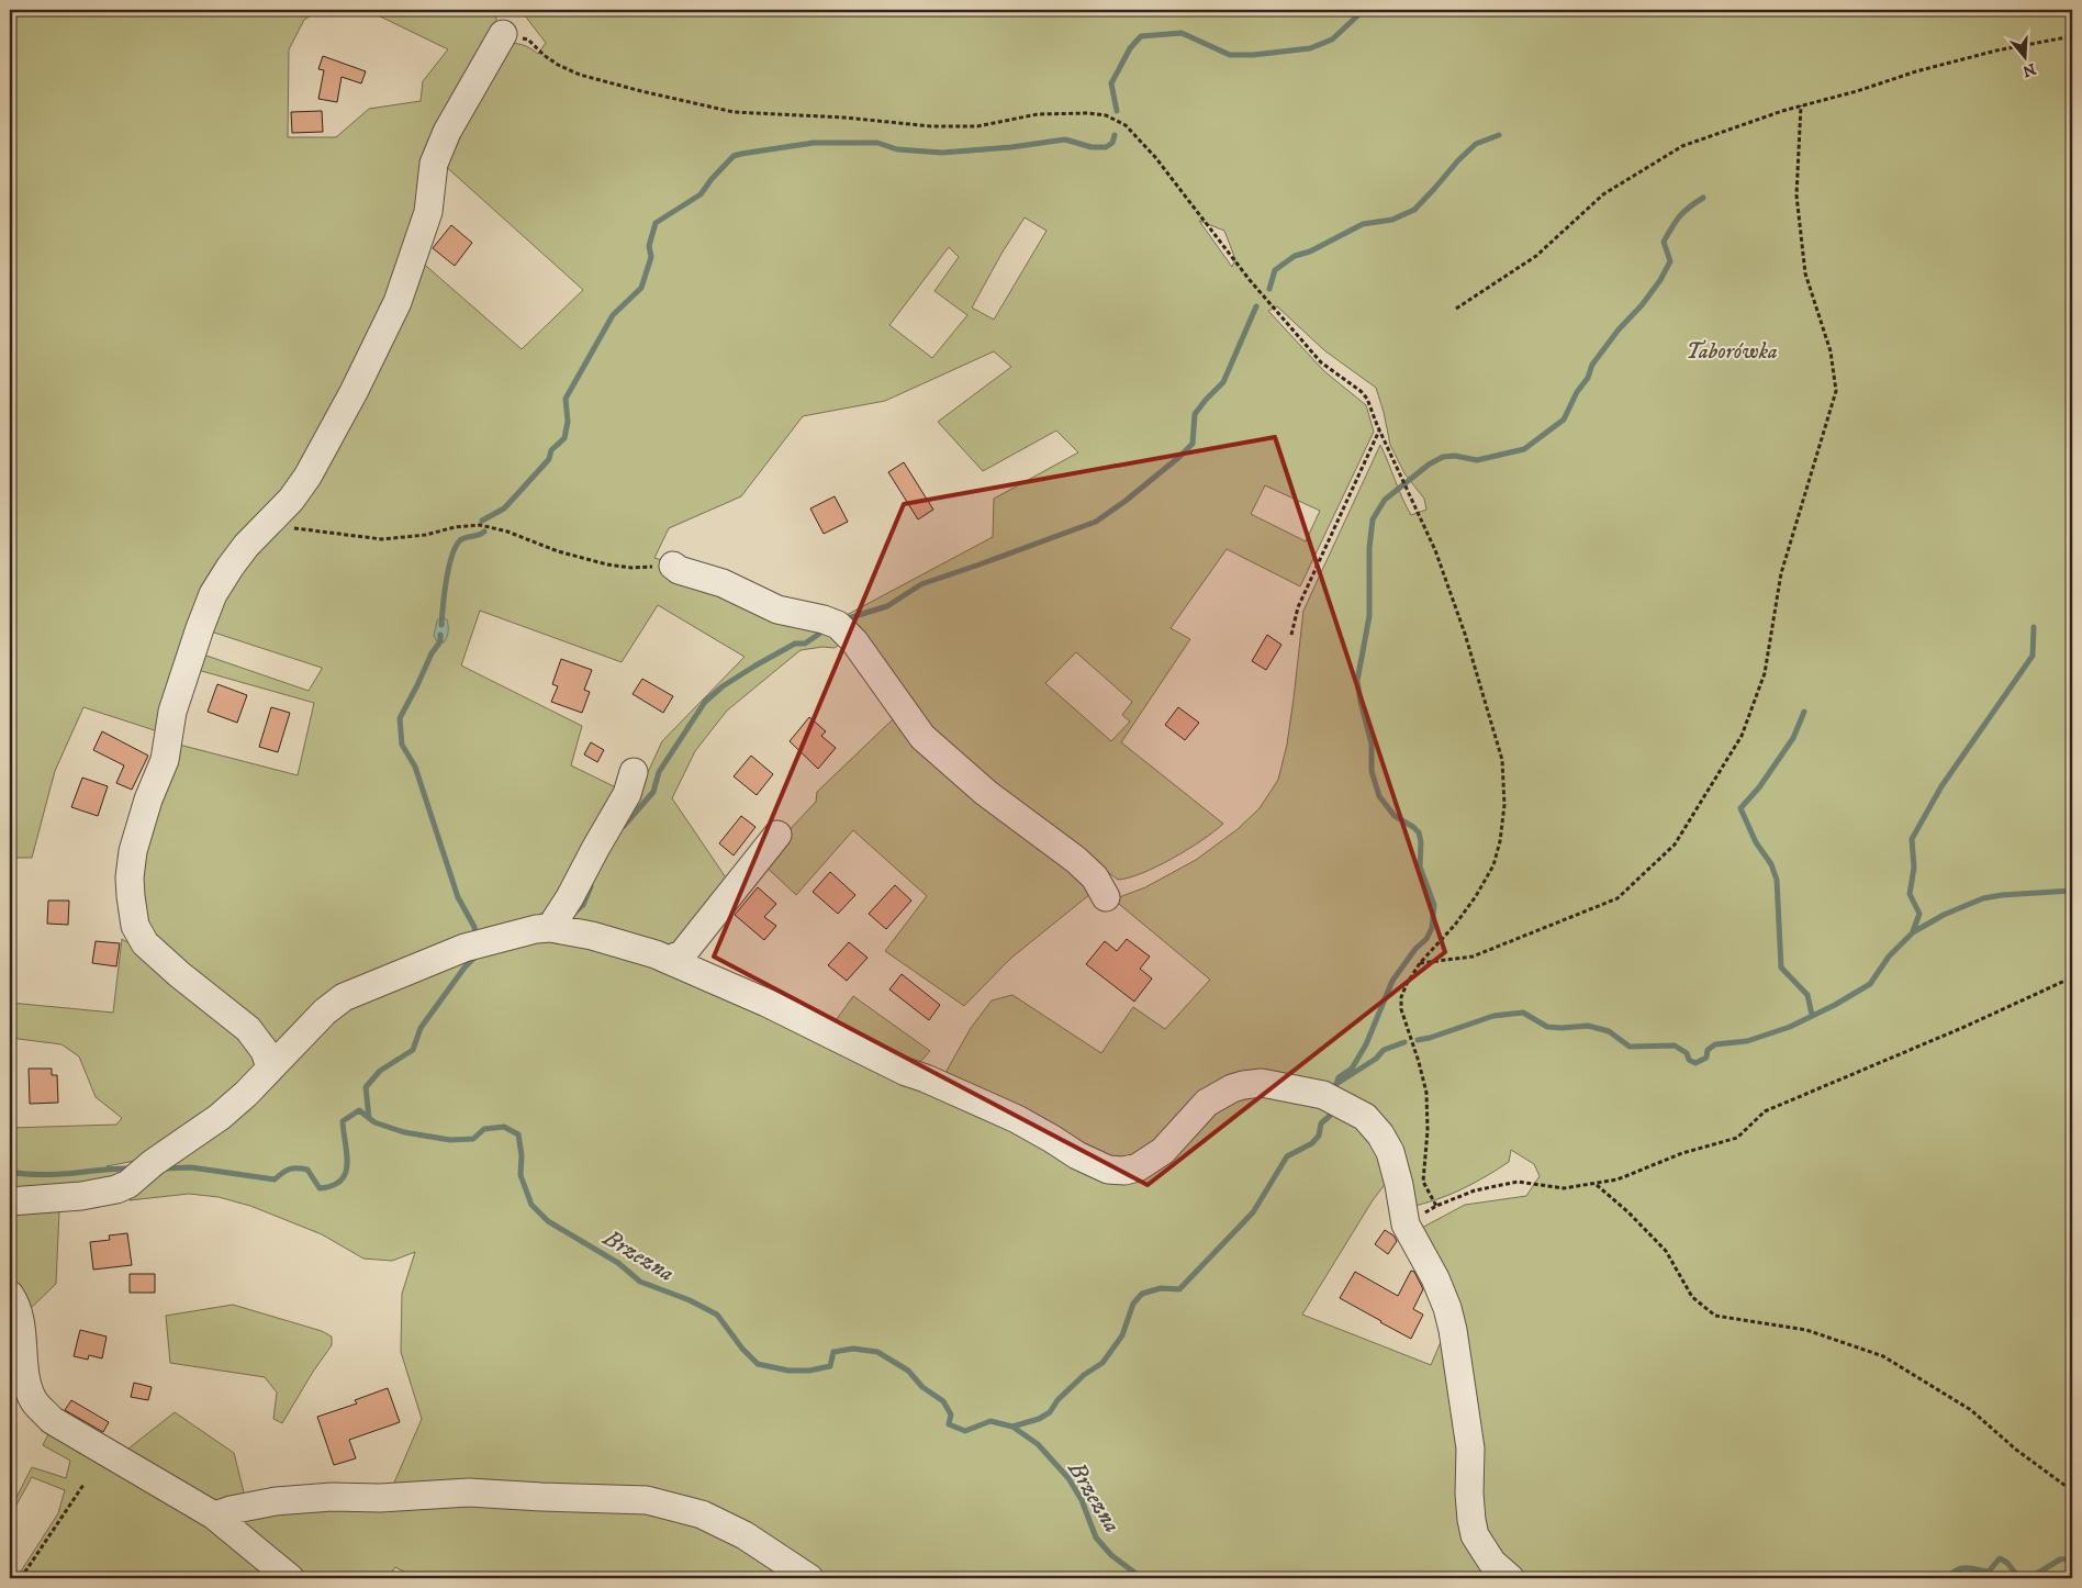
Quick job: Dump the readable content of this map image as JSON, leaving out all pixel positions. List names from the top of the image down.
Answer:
{
  "water": ["Brzezna"],
  "parks": ["Taborówka"],
  "north": "bottom"
}
